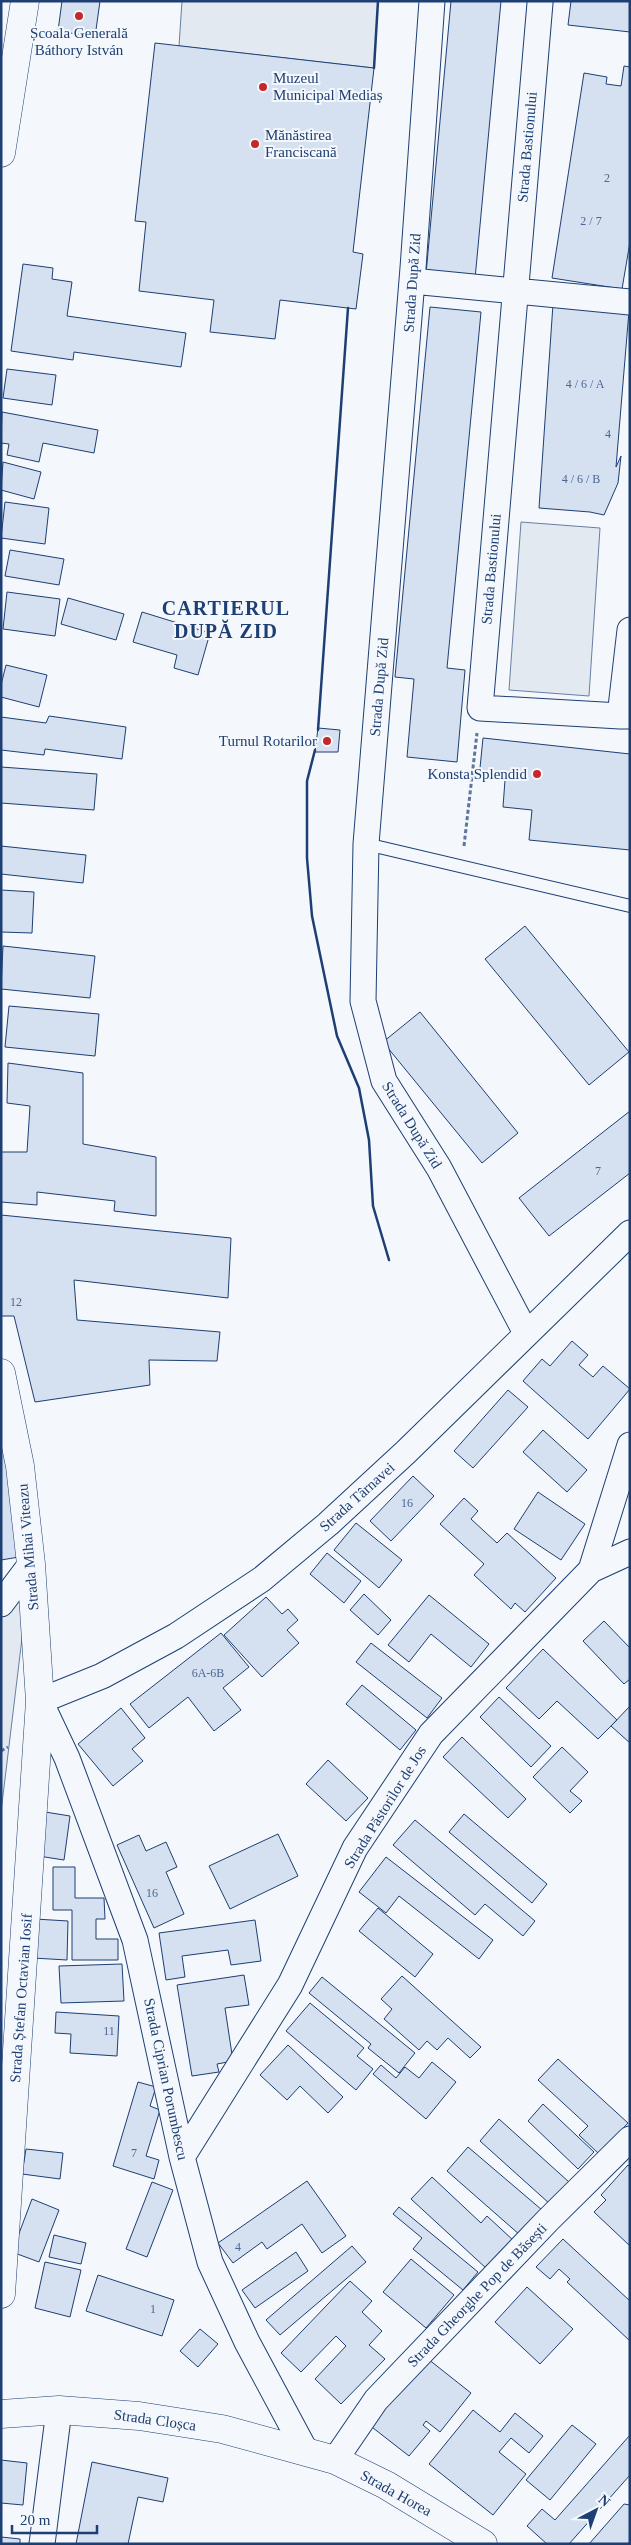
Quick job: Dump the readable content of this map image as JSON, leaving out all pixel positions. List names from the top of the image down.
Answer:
{
  "streets": {
    "main road": [
      "Strada Mihai Viteazu",
      "Strada Ștefan Octavian Iosif",
      "Strada Cloșca",
      "Strada Horea"
    ],
    "street": [
      "Strada Bastionului",
      "Strada După Zid",
      "Strada Târnavei",
      "Strada Păstorilor de Jos",
      "Strada Ciprian Porumbescu",
      "Strada Gheorghe Pop de Băsești"
    ]
  },
  "crossings": [
    ["Strada După Zid", "Strada Târnavei"],
    ["Strada Târnavei", "Strada Mihai Viteazu"],
    ["Strada Târnavei", "Strada Ștefan Octavian Iosif"],
    ["Strada Târnavei", "Strada Ciprian Porumbescu"],
    ["Strada Mihai Viteazu", "Strada Ștefan Octavian Iosif"],
    ["Strada Mihai Viteazu", "Strada Ciprian Porumbescu"],
    ["Strada Păstorilor de Jos", "Strada Ciprian Porumbescu"],
    ["Strada Ștefan Octavian Iosif", "Strada Ciprian Porumbescu"],
    ["Strada Ciprian Porumbescu", "Strada Cloșca"],
    ["Strada Ciprian Porumbescu", "Strada Horea"],
    ["Strada Gheorghe Pop de Băsești", "Strada Horea"],
    ["Strada Cloșca", "Strada Horea"]
  ],
  "districts": ["CARTIERUL DUPĂ ZID"],
  "places": [
    "Școala Generală Báthory István",
    "Muzeul Municipal Mediaș",
    "Mănăstirea Franciscană",
    "Turnul Rotarilor",
    "Konsta Splendid"
  ],
  "house_numbers": [
    "2",
    "2 / 7",
    "4 / 6 / A",
    "4",
    "4 / 6 / B",
    "7",
    "12",
    "16",
    "6A-6B",
    "16",
    "11",
    "7",
    "4",
    "1"
  ],
  "scale_bar": "20 m",
  "north": "top right"
}
